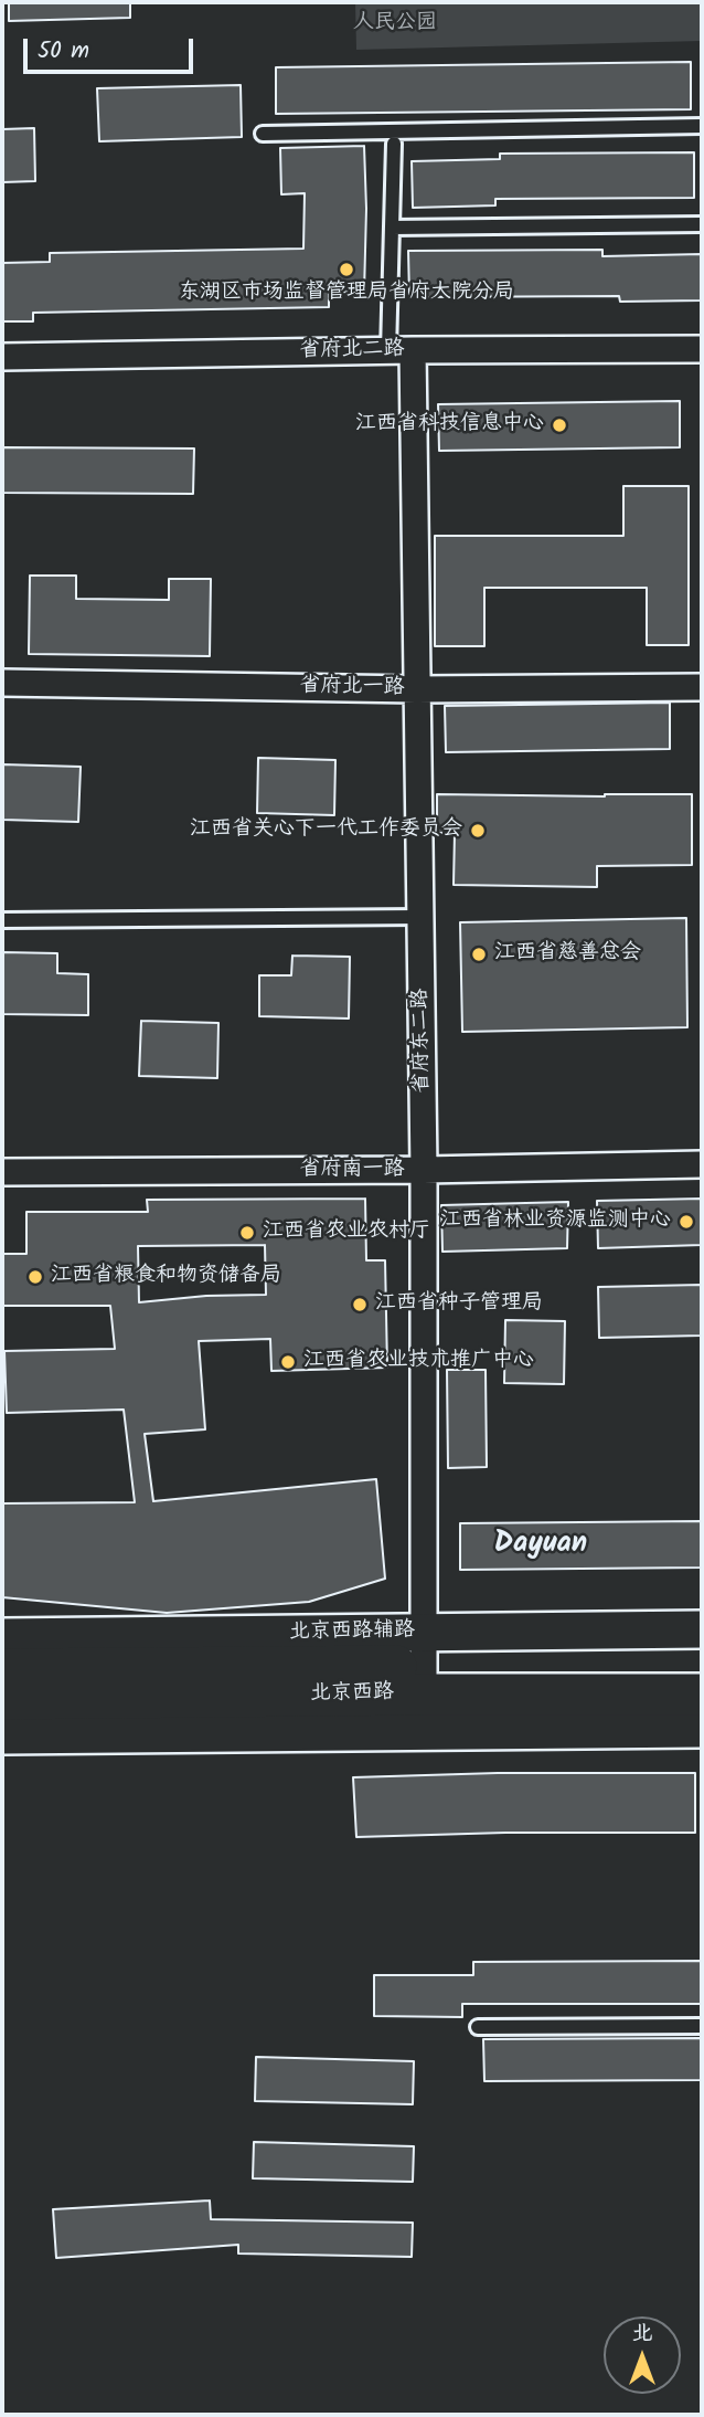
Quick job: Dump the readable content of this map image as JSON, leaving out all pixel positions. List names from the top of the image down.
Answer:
{
  "streets": {
    "main road": ["北京西路辅路", "北京西路"],
    "street": [
      "省府北二路",
      "省府北一路",
      "省府东二路",
      "省府南一路"
    ]
  },
  "crossings": [
    ["省府北二路", "省府东二路"],
    ["省府北一路", "省府东二路"],
    ["省府东二路", "省府南一路"],
    ["省府东二路", "北京西路辅路"],
    ["省府东二路", "北京西路"],
    ["北京西路辅路", "北京西路"]
  ],
  "districts": ["Dayuan"],
  "parks": ["人民公园"],
  "places": [
    "东湖区市场监督管理局省府大院分局",
    "江西省科技信息中心",
    "江西省关心下一代工作委员会",
    "江西省慈善总会",
    "江西省林业资源监测中心",
    "江西省农业农村厅",
    "江西省粮食和物资储备局",
    "江西省种子管理局",
    "江西省农业技术推广中心"
  ],
  "scale_bar": "50 m",
  "north": "top"
}
